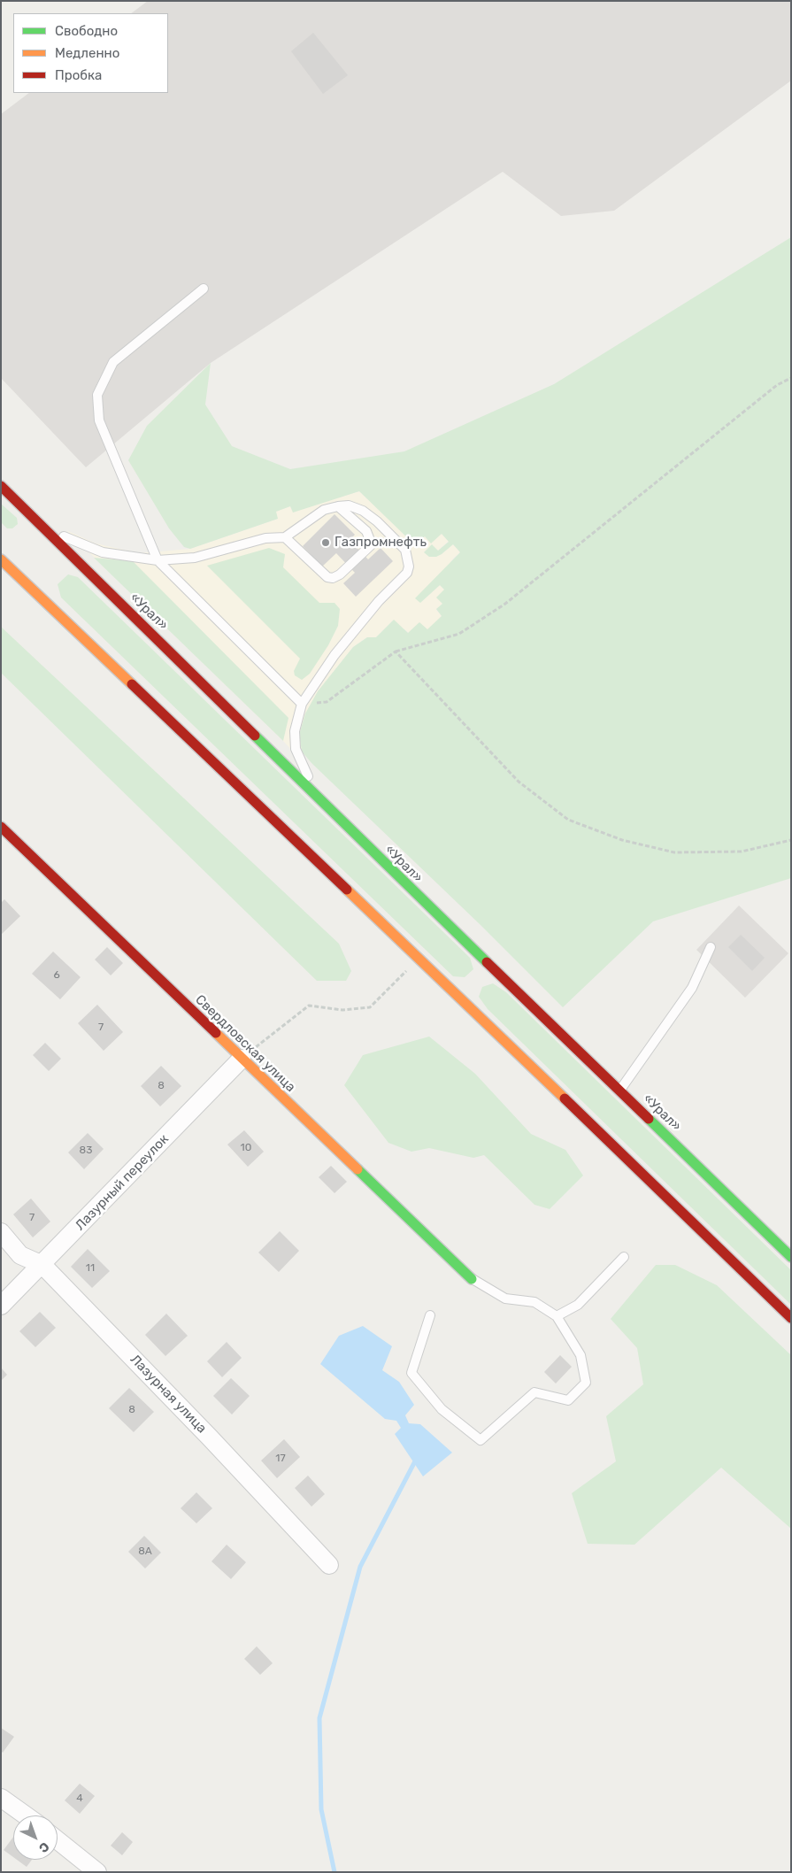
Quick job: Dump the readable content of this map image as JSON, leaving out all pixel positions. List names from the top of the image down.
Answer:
{
  "streets": {
    "main road": ["«Урал»", "Свердловская улица"],
    "street": ["Лазурный переулок", "Лазурная улица"]
  },
  "crossings": [
    ["Свердловская улица", "Лазурный переулок"],
    ["Лазурный переулок", "Лазурная улица"]
  ],
  "places": ["Газпромнефть"],
  "house_numbers": [
    "6",
    "7",
    "8",
    "10",
    "83",
    "7",
    "11",
    "8",
    "17",
    "8А",
    "4"
  ],
  "legend": ["Свободно", "Медленно", "Пробка"],
  "north": "bottom right"
}
